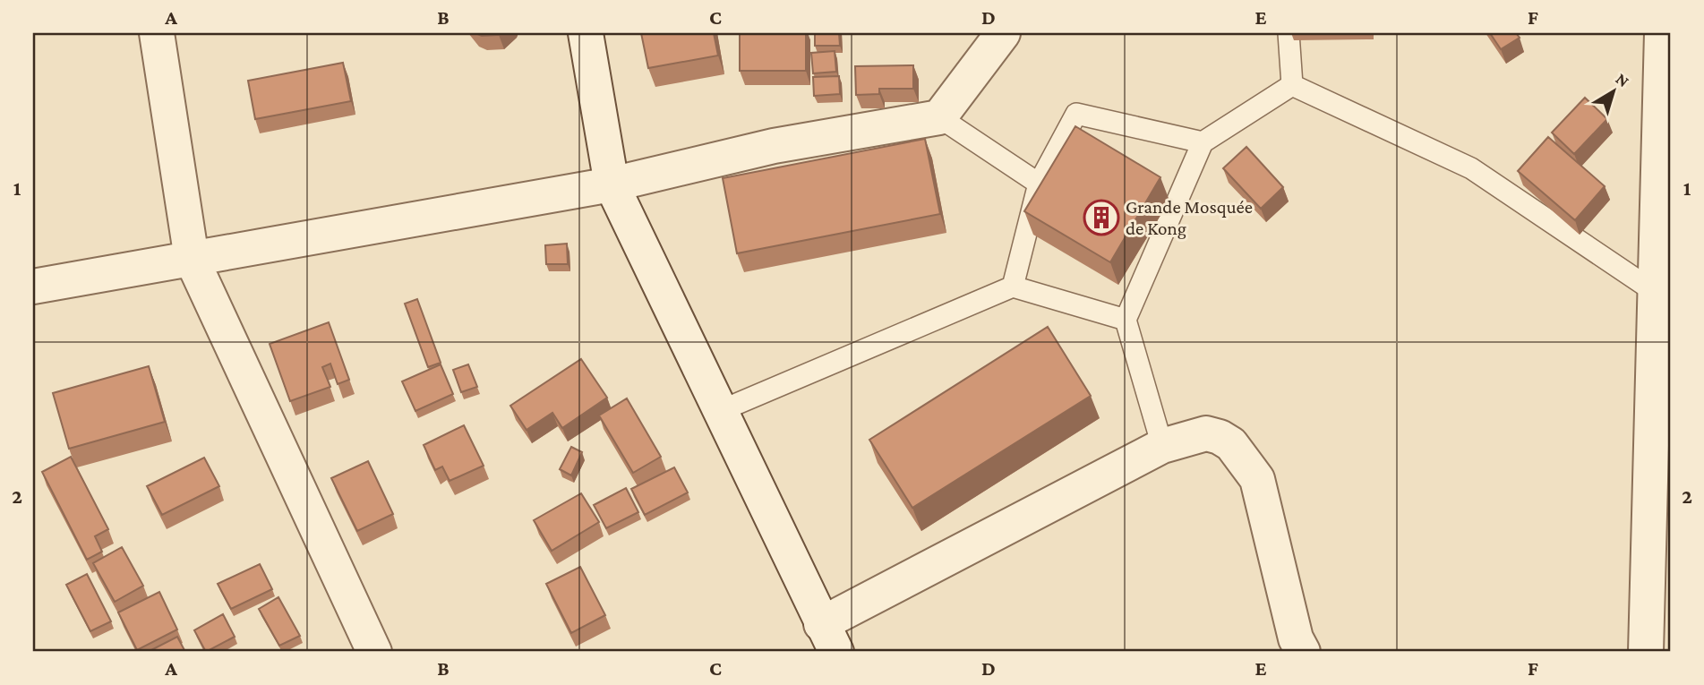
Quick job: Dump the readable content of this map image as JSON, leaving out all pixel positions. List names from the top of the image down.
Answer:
{
  "places": {
    "building": ["Grande Mosquée de Kong"]
  },
  "north": "top right",
  "grid": {
    "columns": [
      "A",
      "B",
      "C",
      "D",
      "E",
      "F"
    ],
    "rows": ["1", "2"]
  }
}
